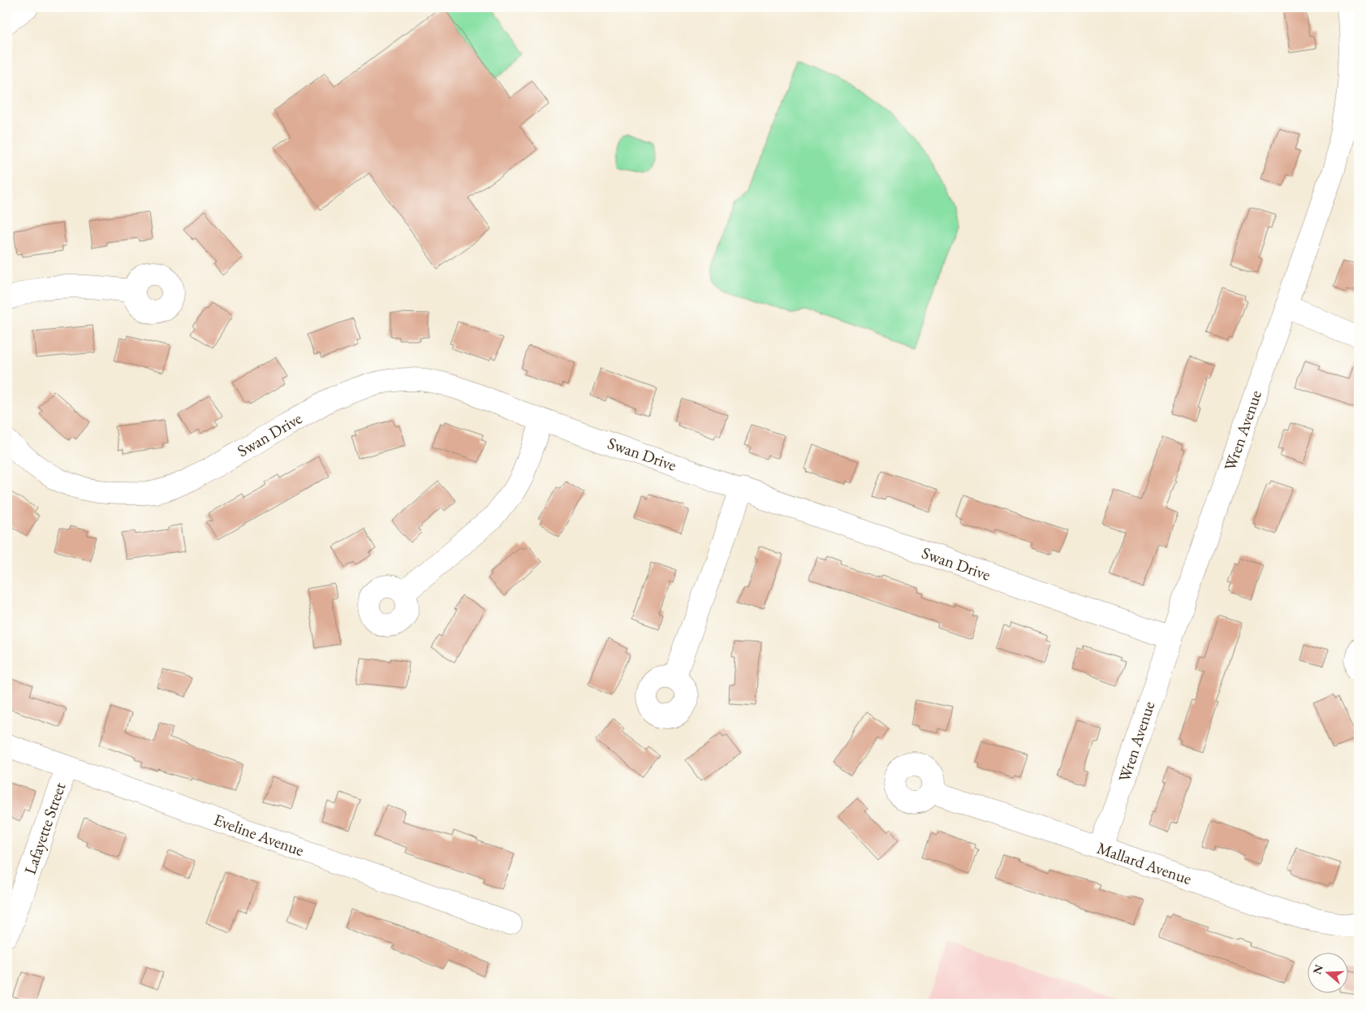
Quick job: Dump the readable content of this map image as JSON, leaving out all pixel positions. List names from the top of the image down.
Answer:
{
  "streets": {
    "street": [
      "Wren Avenue",
      "Swan Drive",
      "Lafayette Street",
      "Eveline Avenue",
      "Mallard Avenue"
    ]
  },
  "crossings": [
    ["Wren Avenue", "Swan Drive"],
    ["Wren Avenue", "Mallard Avenue"],
    ["Lafayette Street", "Eveline Avenue"]
  ],
  "north": "left"
}
